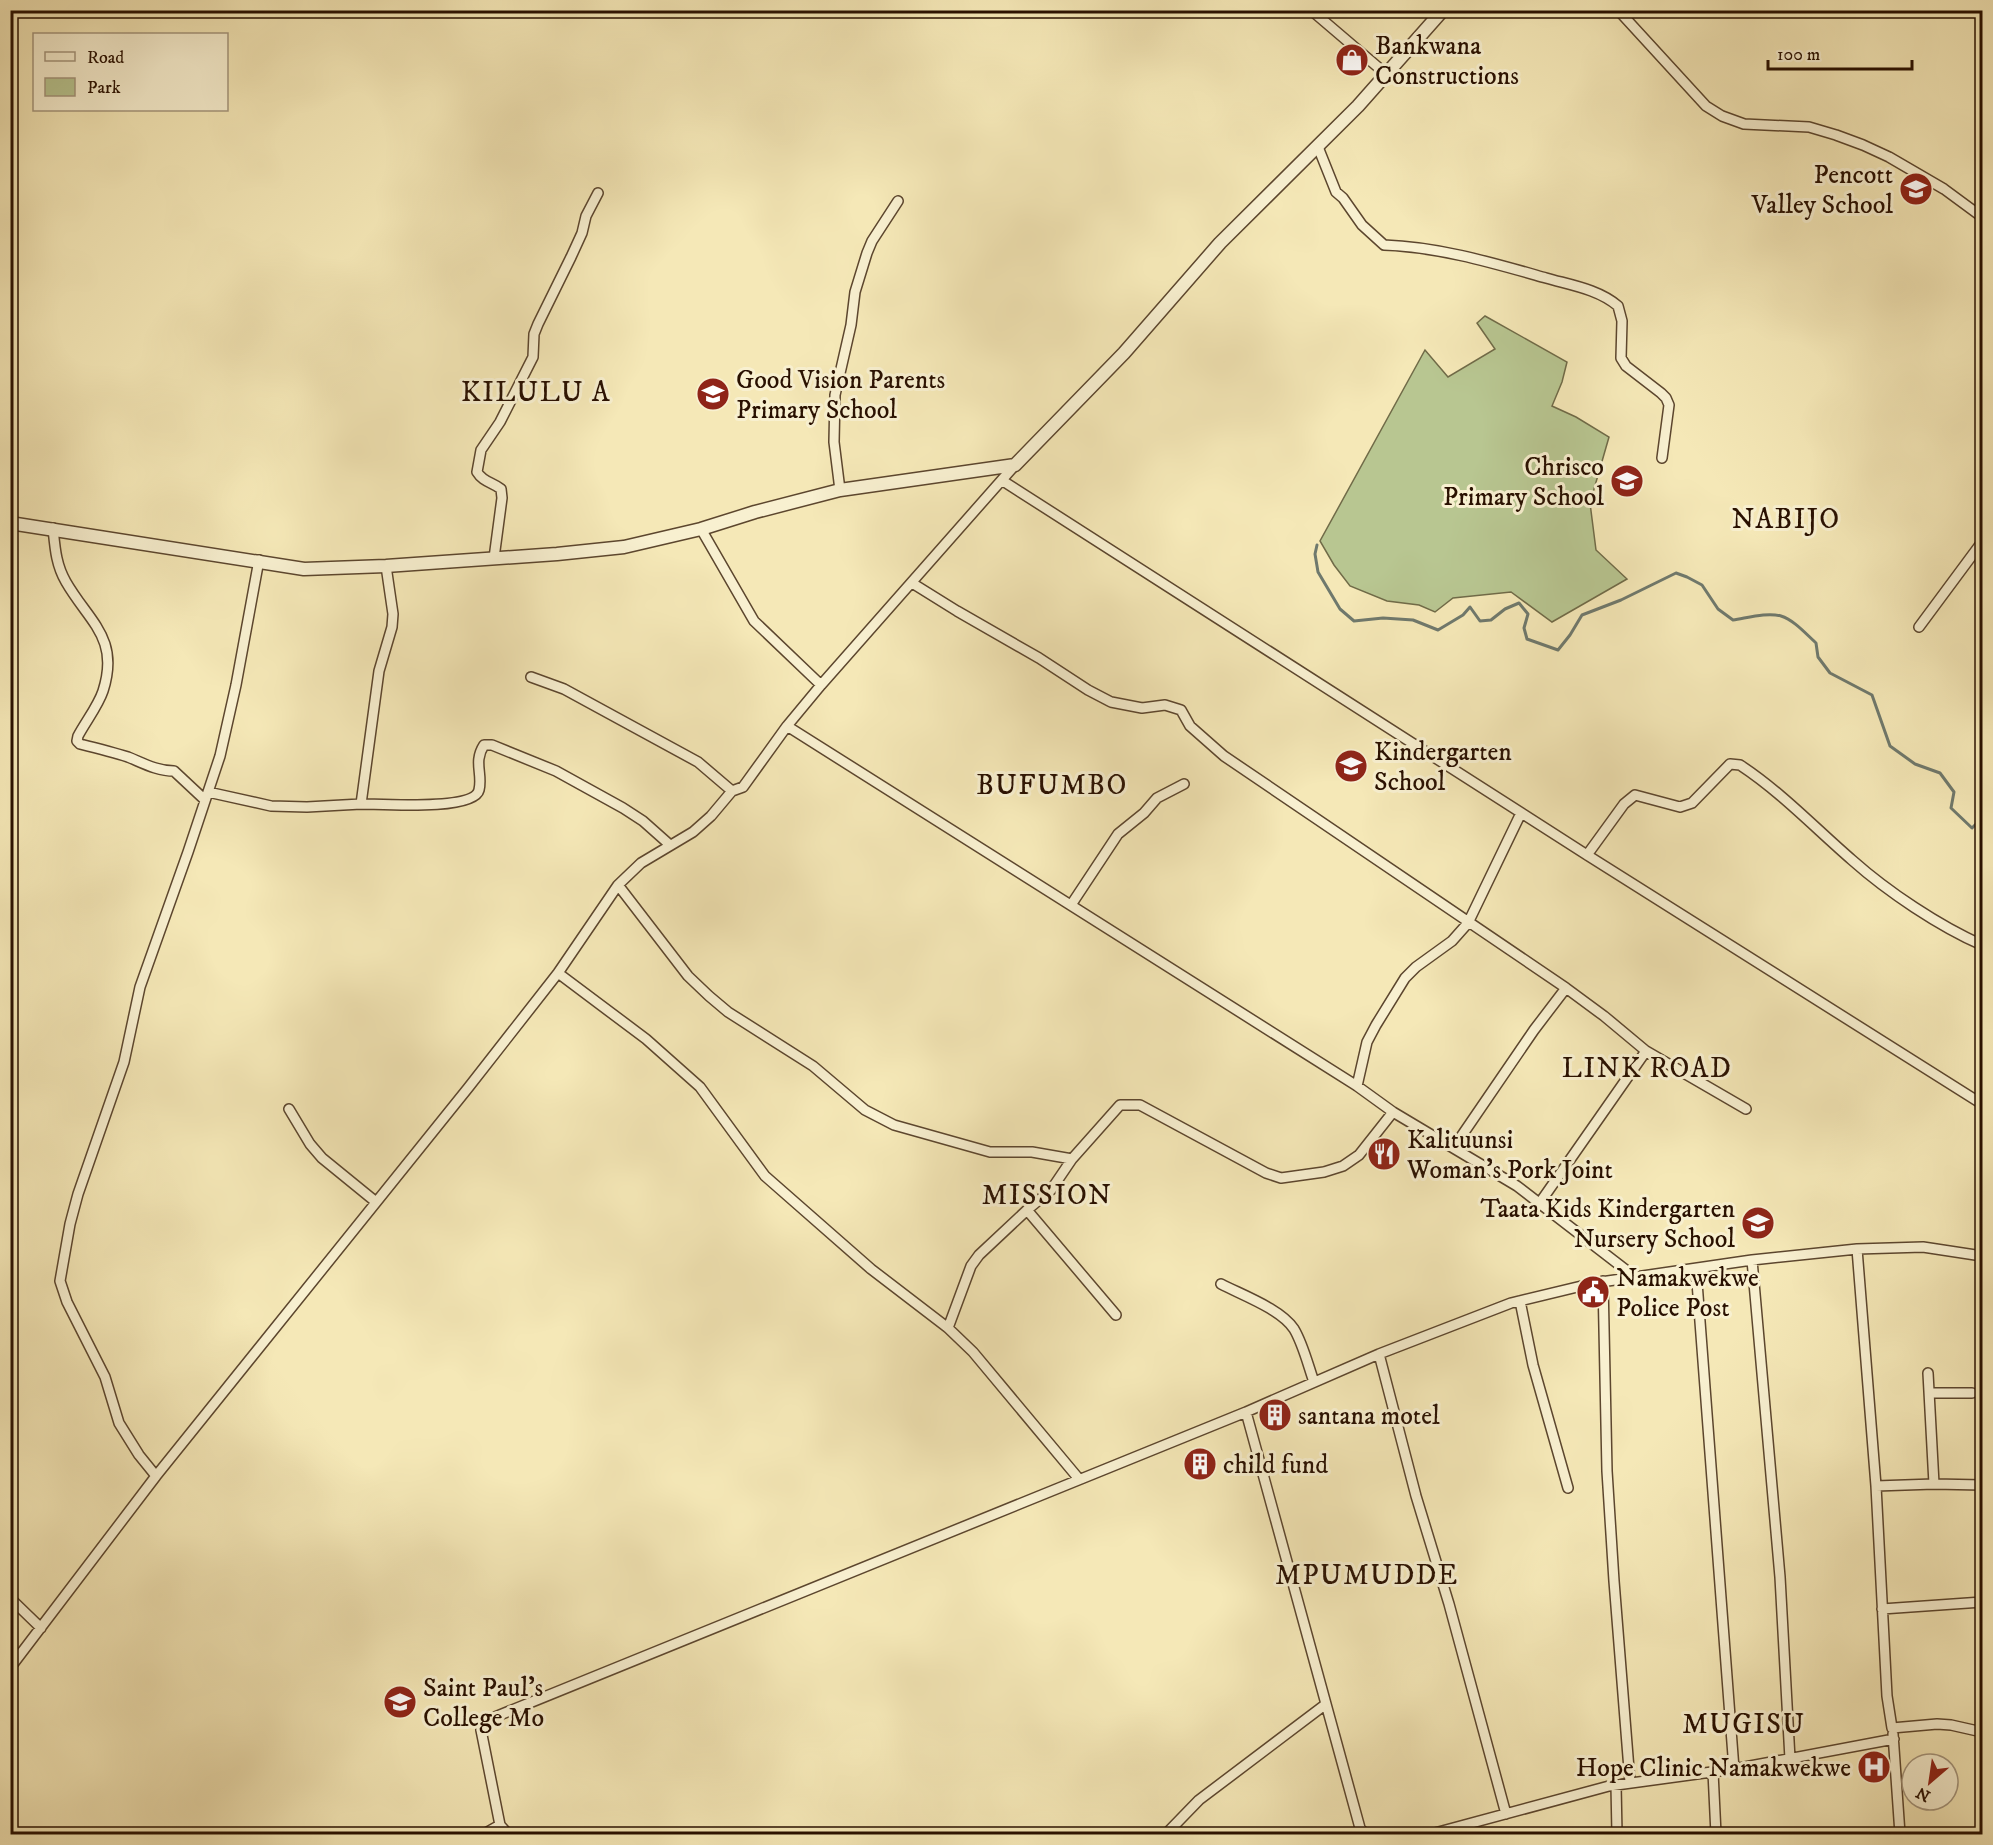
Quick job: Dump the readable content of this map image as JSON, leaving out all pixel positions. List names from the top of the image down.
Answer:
{
  "districts": [
    "KILULU A",
    "NABIJO",
    "BUFUMBO",
    "LINK ROAD",
    "MISSION",
    "MPUMUDDE",
    "MUGISU"
  ],
  "places": {
    "shop": ["Bankwana Constructions"],
    "school or university": [
      "Pencott Valley School",
      "Good Vision Parents Primary School",
      "Chrisco Primary School",
      "Kindergarten School",
      "Taata Kids Kindergarten Nursery School",
      "Saint Paul's College Mo"
    ],
    "restaurant": ["Kalituunsi Woman's Pork Joint"],
    "public building": ["Namakwekwe Police Post"],
    "building": ["santana motel", "child fund"],
    "hospital": ["Hope Clinic Namakwekwe"]
  },
  "legend": ["Road", "Park"],
  "scale_bar": "100 m",
  "north": "bottom left"
}
